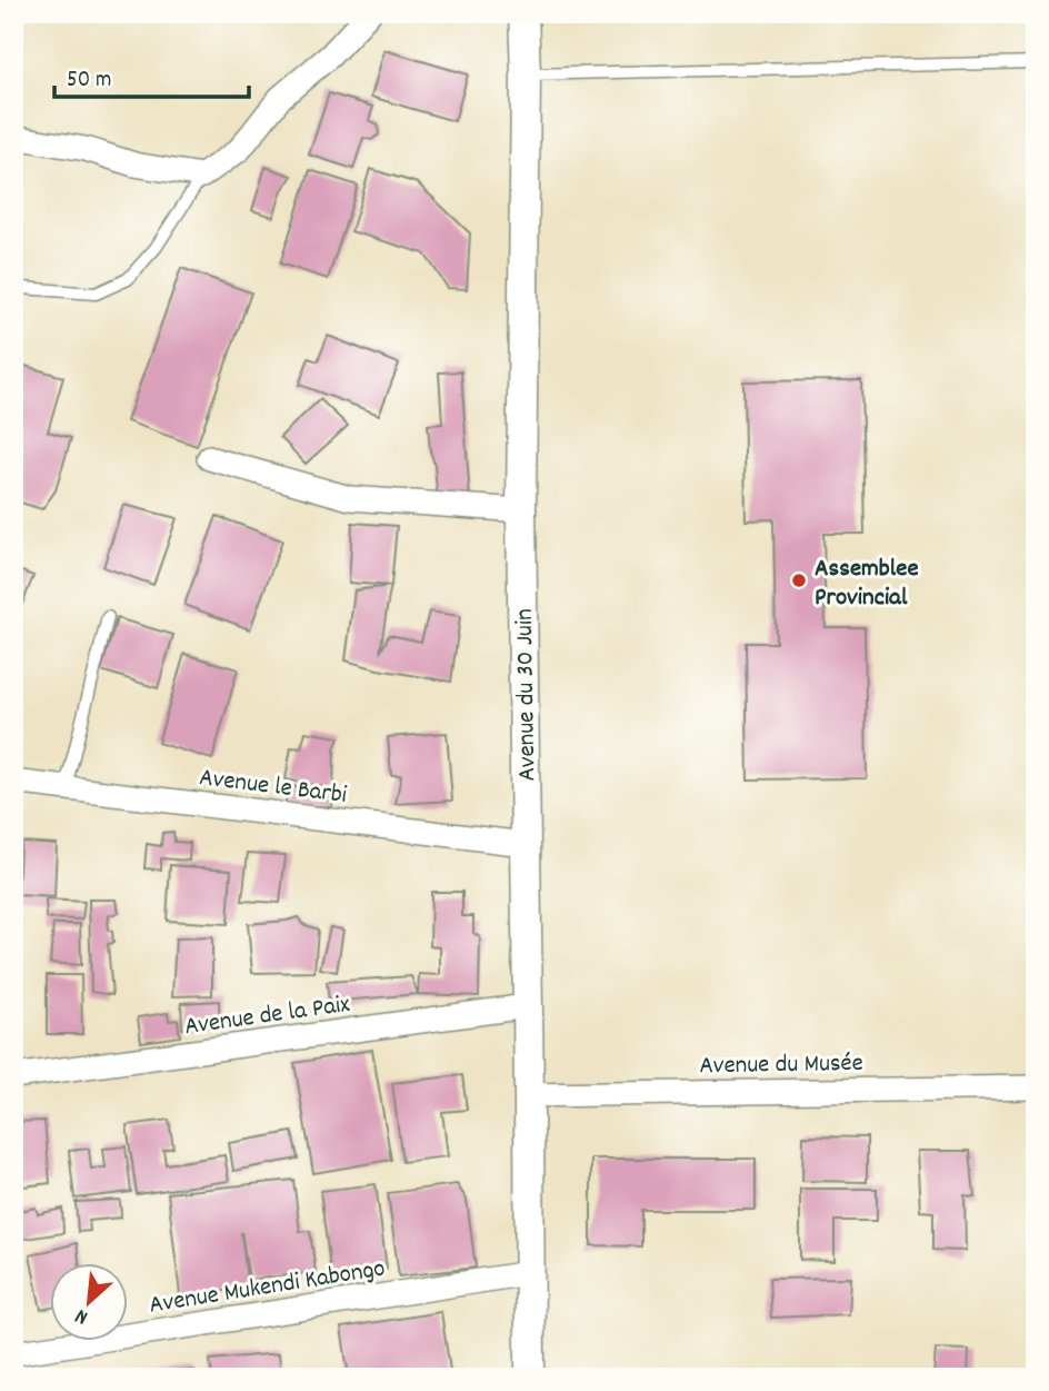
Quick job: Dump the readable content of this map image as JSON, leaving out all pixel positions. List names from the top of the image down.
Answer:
{
  "streets": {
    "street": [
      "Avenue du 30 Juin",
      "Avenue le Barbi",
      "Avenue de la Paix",
      "Avenue du Musée",
      "Avenue Mukendi Kabongo"
    ]
  },
  "crossings": [
    ["Avenue du 30 Juin", "Avenue le Barbi"],
    ["Avenue du 30 Juin", "Avenue de la Paix"],
    ["Avenue du 30 Juin", "Avenue du Musée"],
    ["Avenue du 30 Juin", "Avenue Mukendi Kabongo"]
  ],
  "places": ["Assemblee Provincial"],
  "scale_bar": "50 m",
  "north": "bottom left"
}
